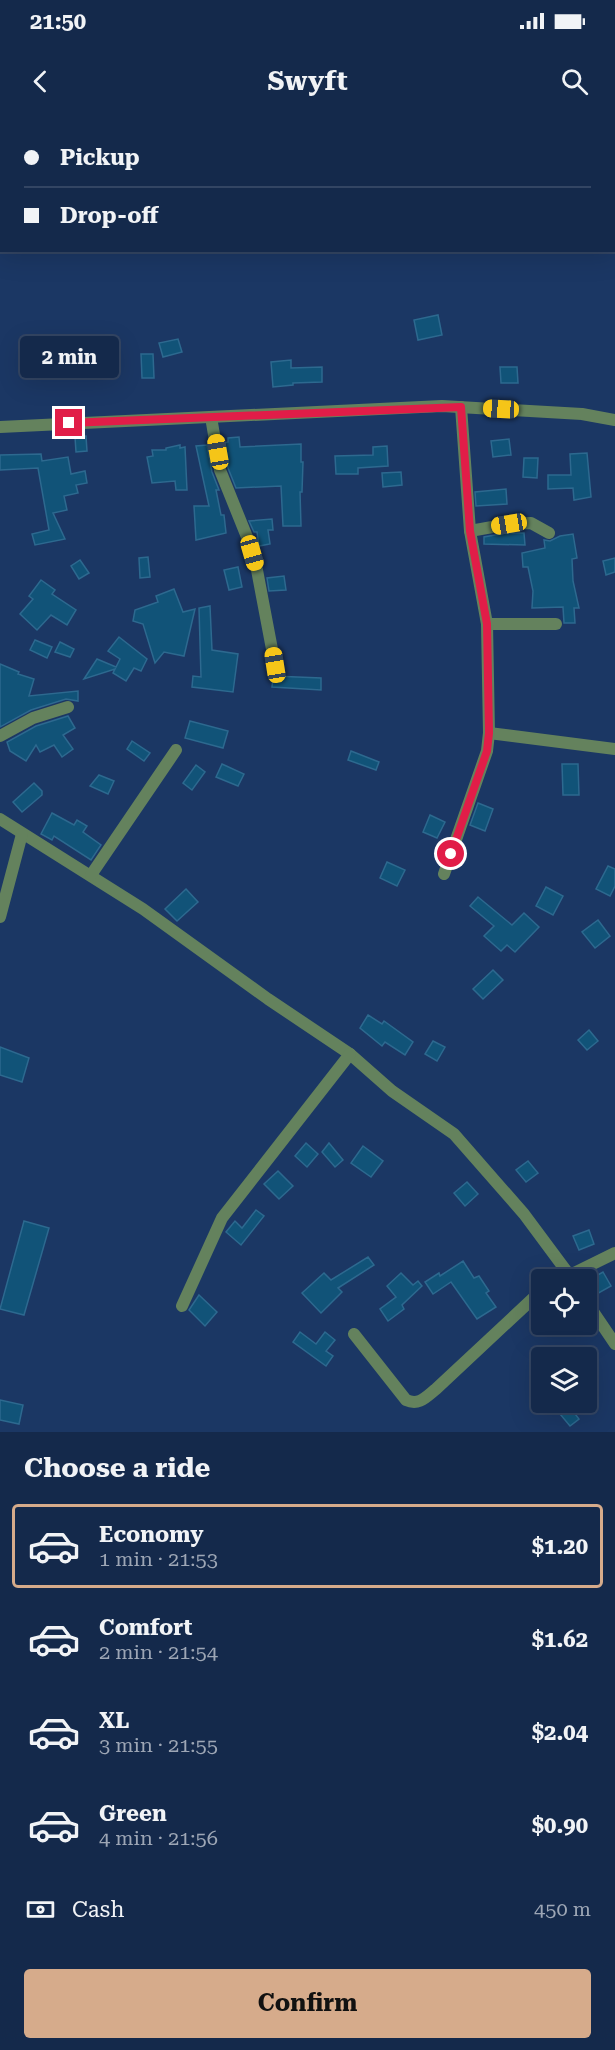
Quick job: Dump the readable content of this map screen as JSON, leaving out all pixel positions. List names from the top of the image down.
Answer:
{
  "page": {
    "status": "21:50",
    "header": "Swyft",
    "banner": ["Pickup", "Drop-off"],
    "bubble": "2 min",
    "heading": "Choose a ride",
    "list": [
      {
        "name": "Economy",
        "note": "1 min · 21:53",
        "value": "$1.20"
      },
      {
        "name": "Comfort",
        "note": "2 min · 21:54",
        "value": "$1.62"
      },
      {
        "name": "XL",
        "note": "3 min · 21:55",
        "value": "$2.04"
      },
      {
        "name": "Green",
        "note": "4 min · 21:56",
        "value": "$0.90"
      }
    ],
    "pay": ["Cash", "450 m"],
    "buttons": "Confirm"
  }
}
